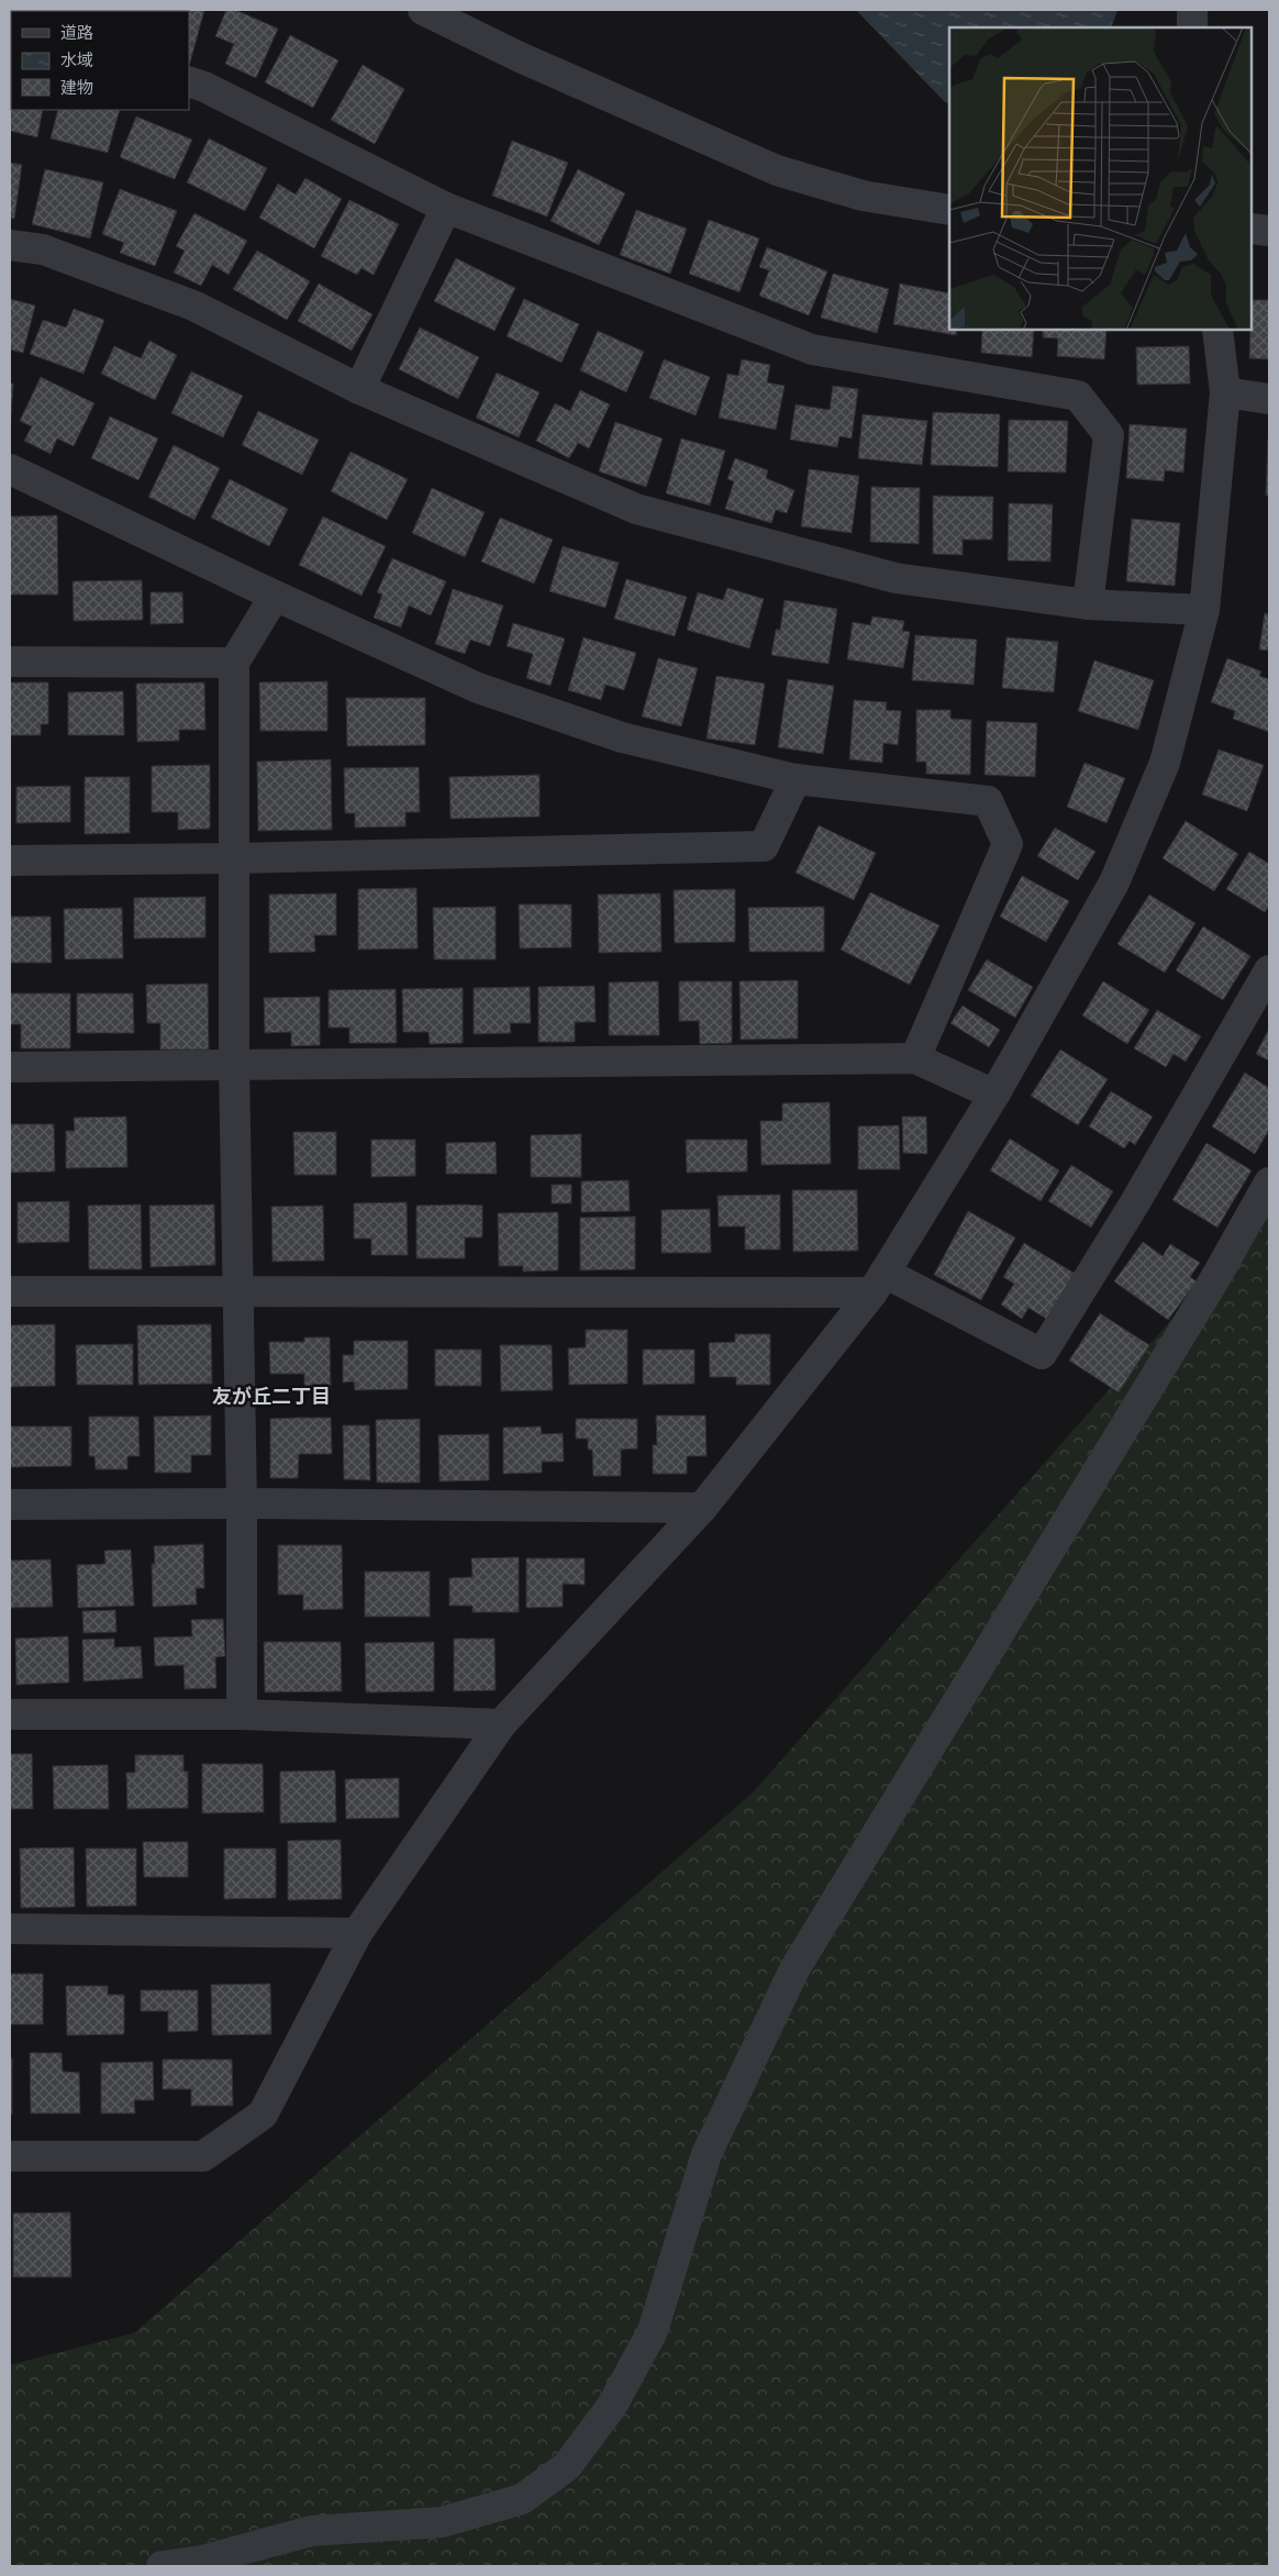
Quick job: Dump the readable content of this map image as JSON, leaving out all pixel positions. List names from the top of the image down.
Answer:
{
  "districts": ["友が丘二丁目"],
  "legend": ["道路", "水域", "建物"]
}
